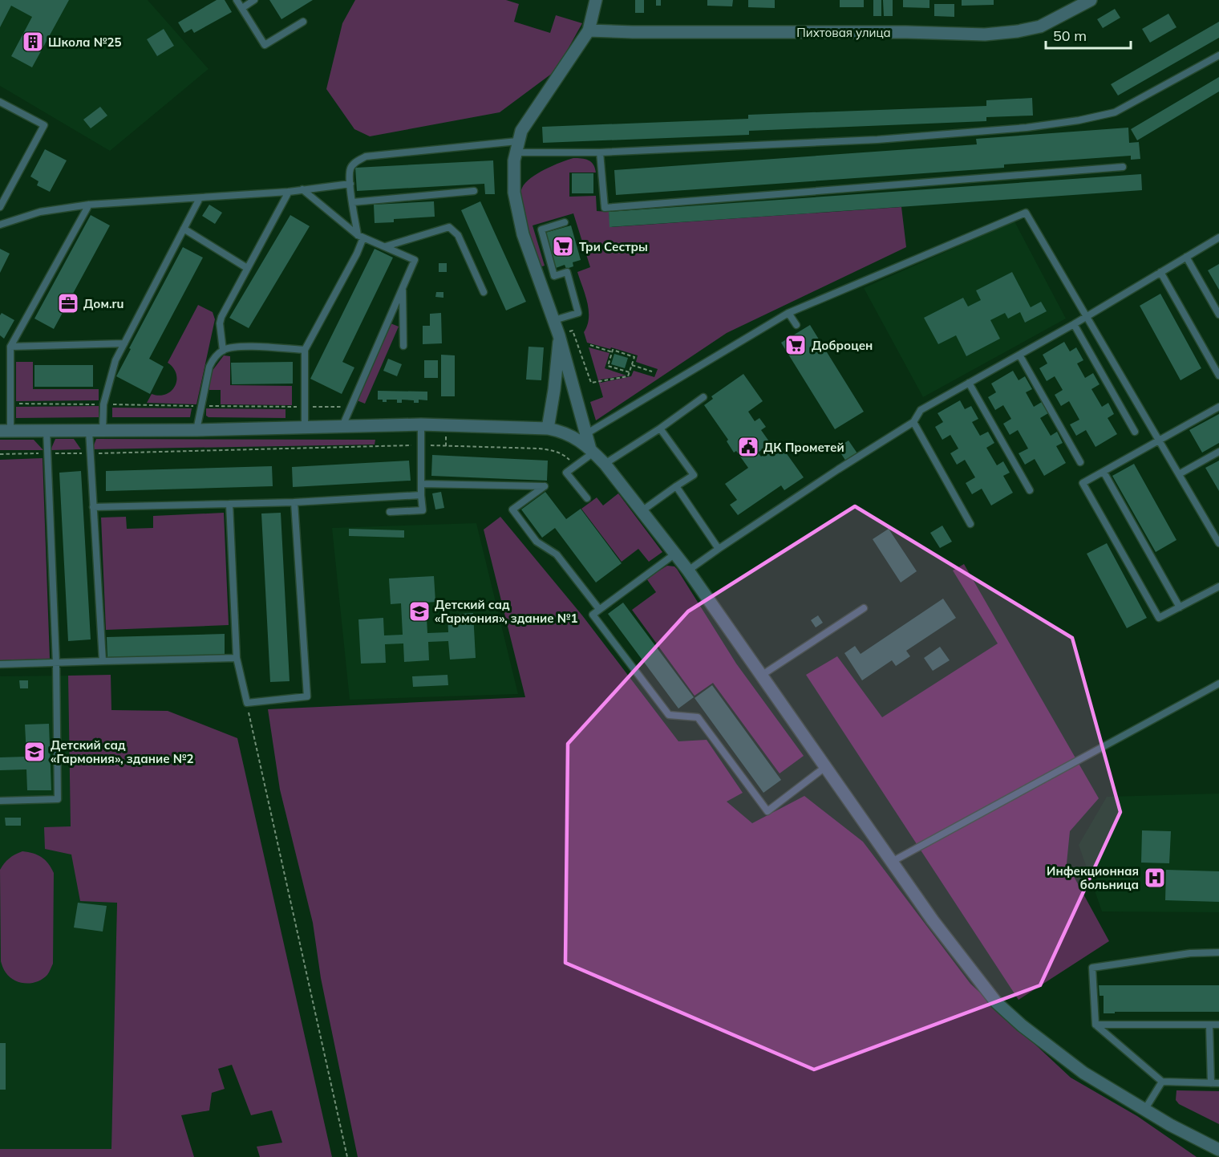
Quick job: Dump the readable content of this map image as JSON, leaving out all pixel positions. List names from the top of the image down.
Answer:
{
  "streets": {
    "street": ["Пихтовая улица"]
  },
  "places": {
    "building": ["Школа №25"],
    "supermarket": ["Три Сестры", "Доброцен"],
    "office": ["Дом.ru"],
    "public building": ["ДК Прометей"],
    "school or university": ["Детский сад «Гармония», здание №1", "Детский сад «Гармония», здание №2"],
    "hospital": ["Инфекционная больница"]
  },
  "scale_bar": "50 m"
}
